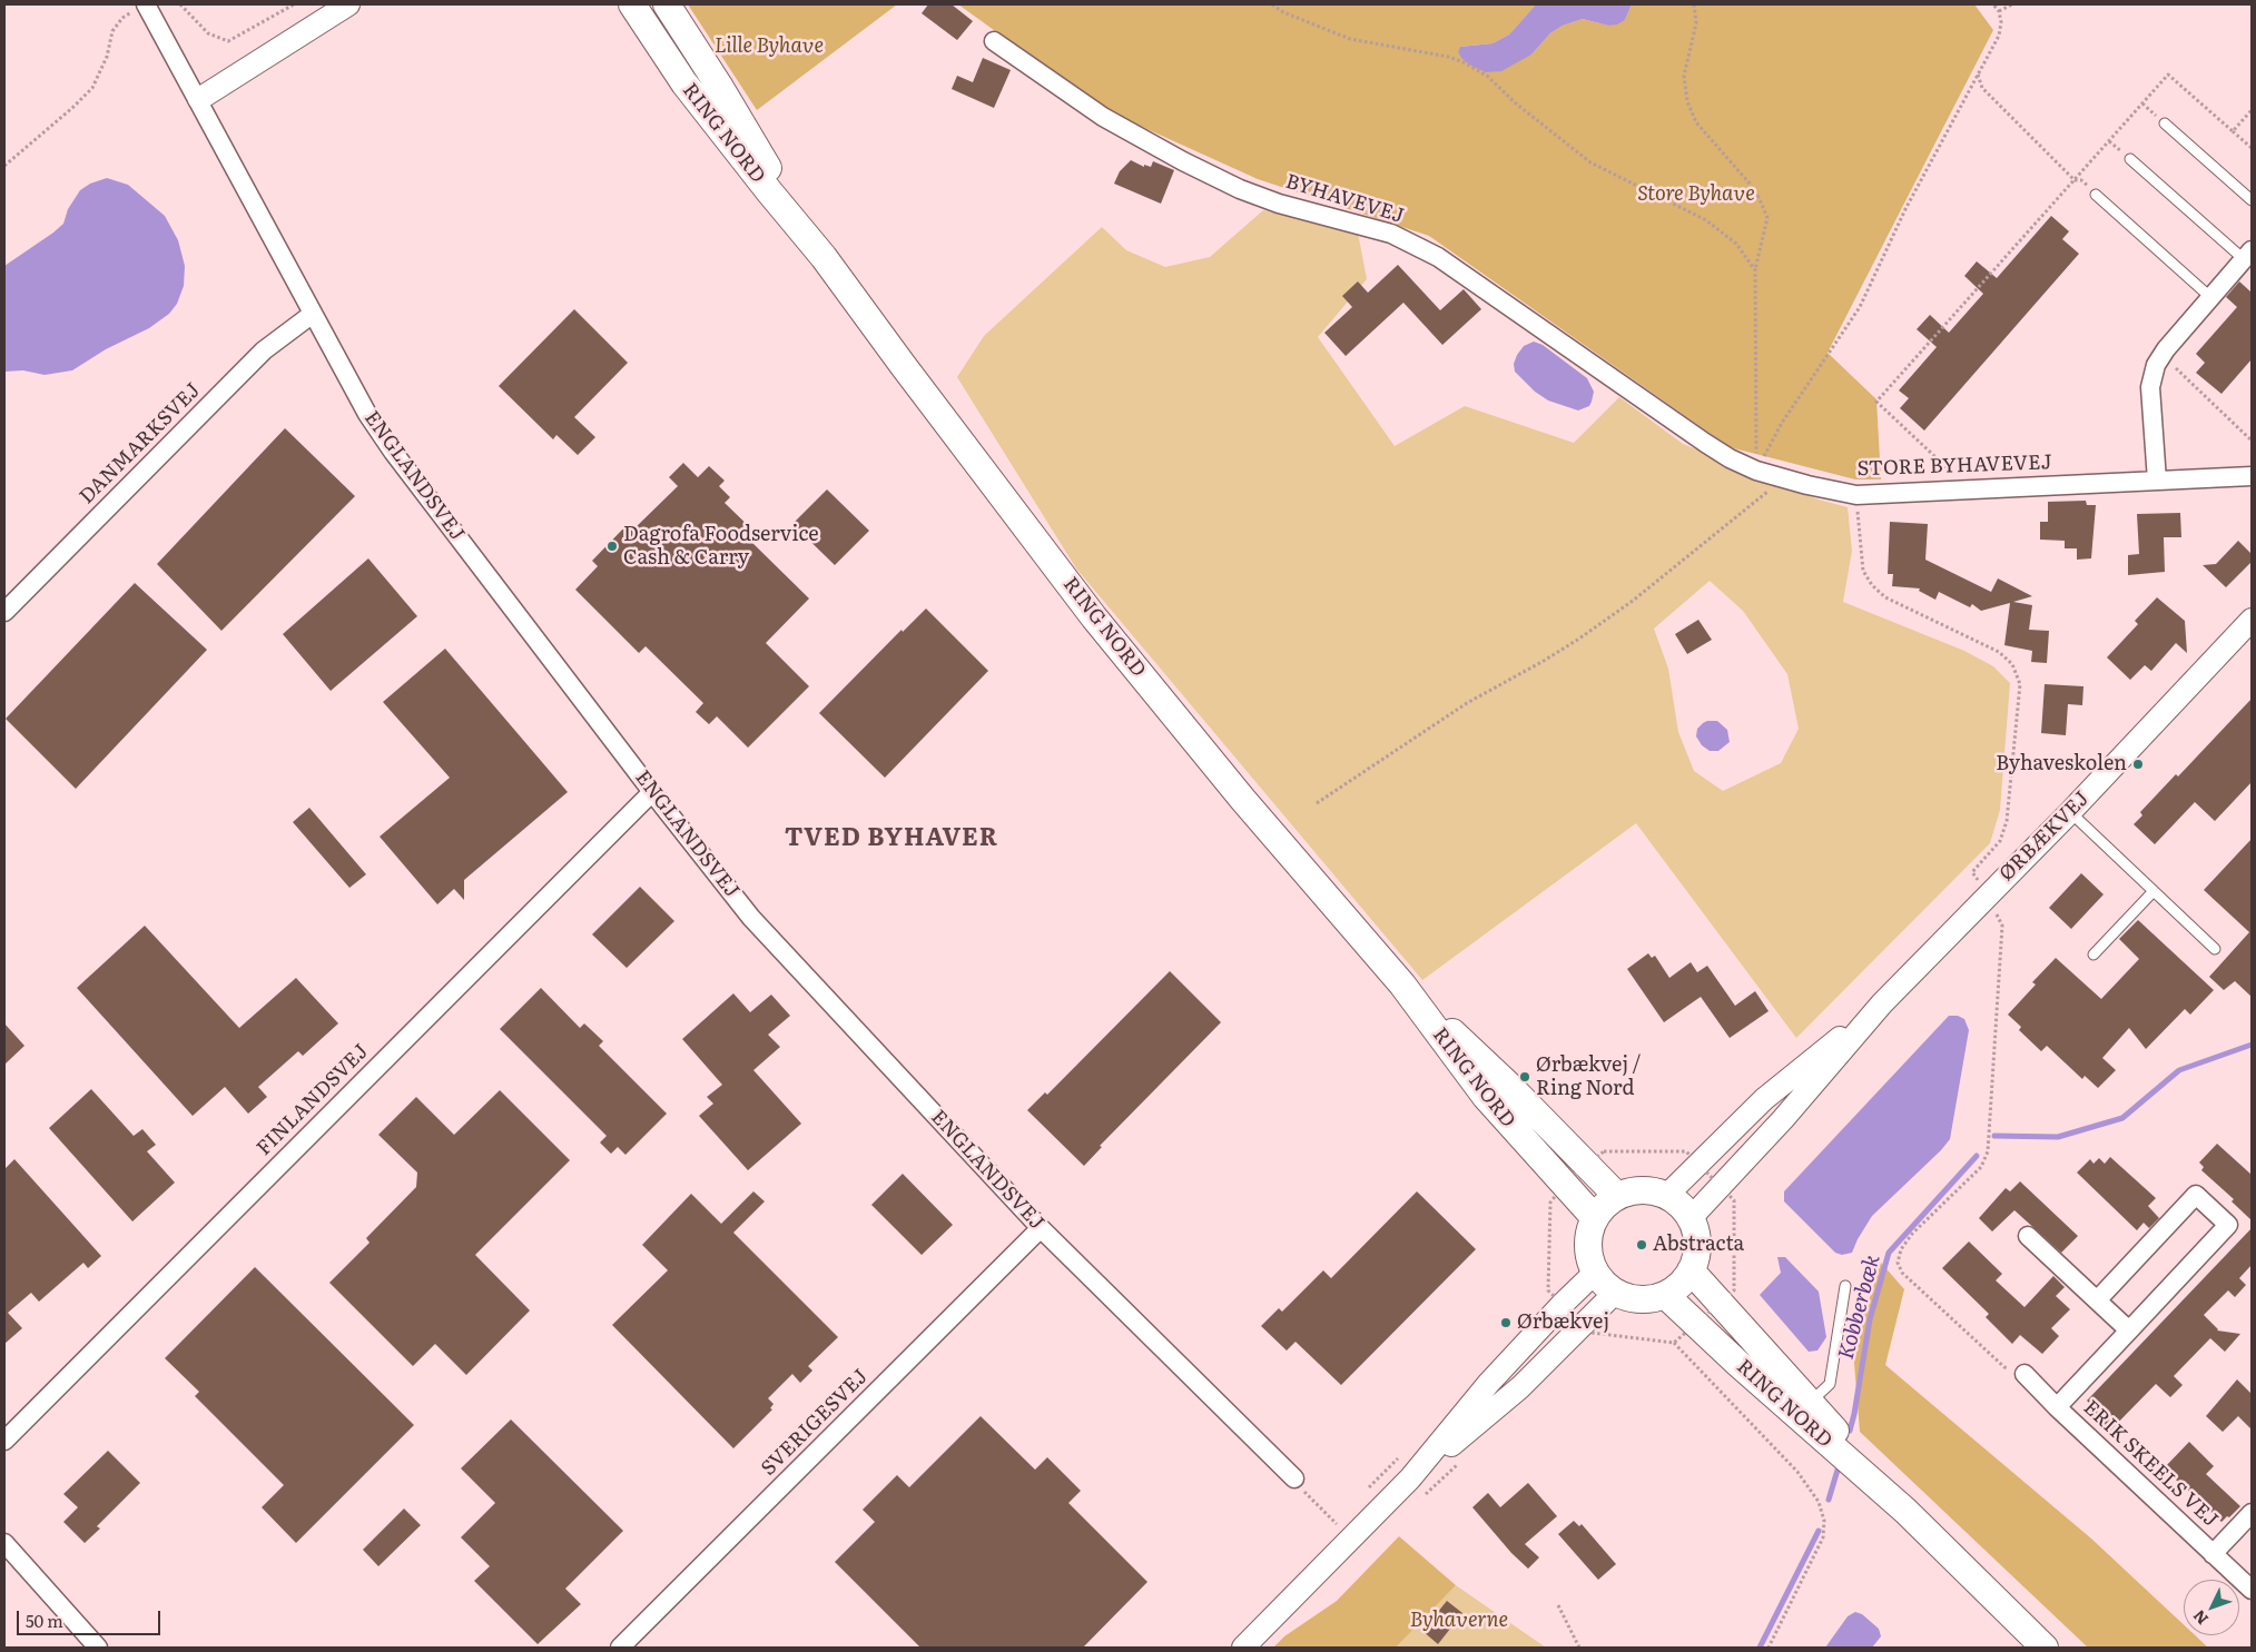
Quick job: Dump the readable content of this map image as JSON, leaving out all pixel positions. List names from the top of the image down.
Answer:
{
  "streets": {
    "main road": ["RING NORD"],
    "street": [
      "BYHAVEVEJ",
      "DANMARKSVEJ",
      "STORE BYHAVEVEJ",
      "ENGLANDSVEJ",
      "ØRBÆKVEJ",
      "FINLANDSVEJ",
      "SVERIGESVEJ",
      "ERIK SKEELS VEJ"
    ]
  },
  "crossings": [
    ["RING NORD", "ØRBÆKVEJ"],
    ["BYHAVEVEJ", "STORE BYHAVEVEJ"],
    ["DANMARKSVEJ", "ENGLANDSVEJ"],
    ["ENGLANDSVEJ", "FINLANDSVEJ"],
    ["ENGLANDSVEJ", "SVERIGESVEJ"]
  ],
  "districts": ["TVED BYHAVER"],
  "water": ["Kobberbæk"],
  "parks": ["Lille Byhave", "Store Byhave", "Byhaverne"],
  "places": [
    "Dagrofa Foodservice Cash & Carry",
    "Byhaveskolen",
    "Ørbækvej / Ring Nord",
    "Abstracta",
    "Ørbækvej"
  ],
  "scale_bar": "50 m",
  "north": "bottom left"
}
